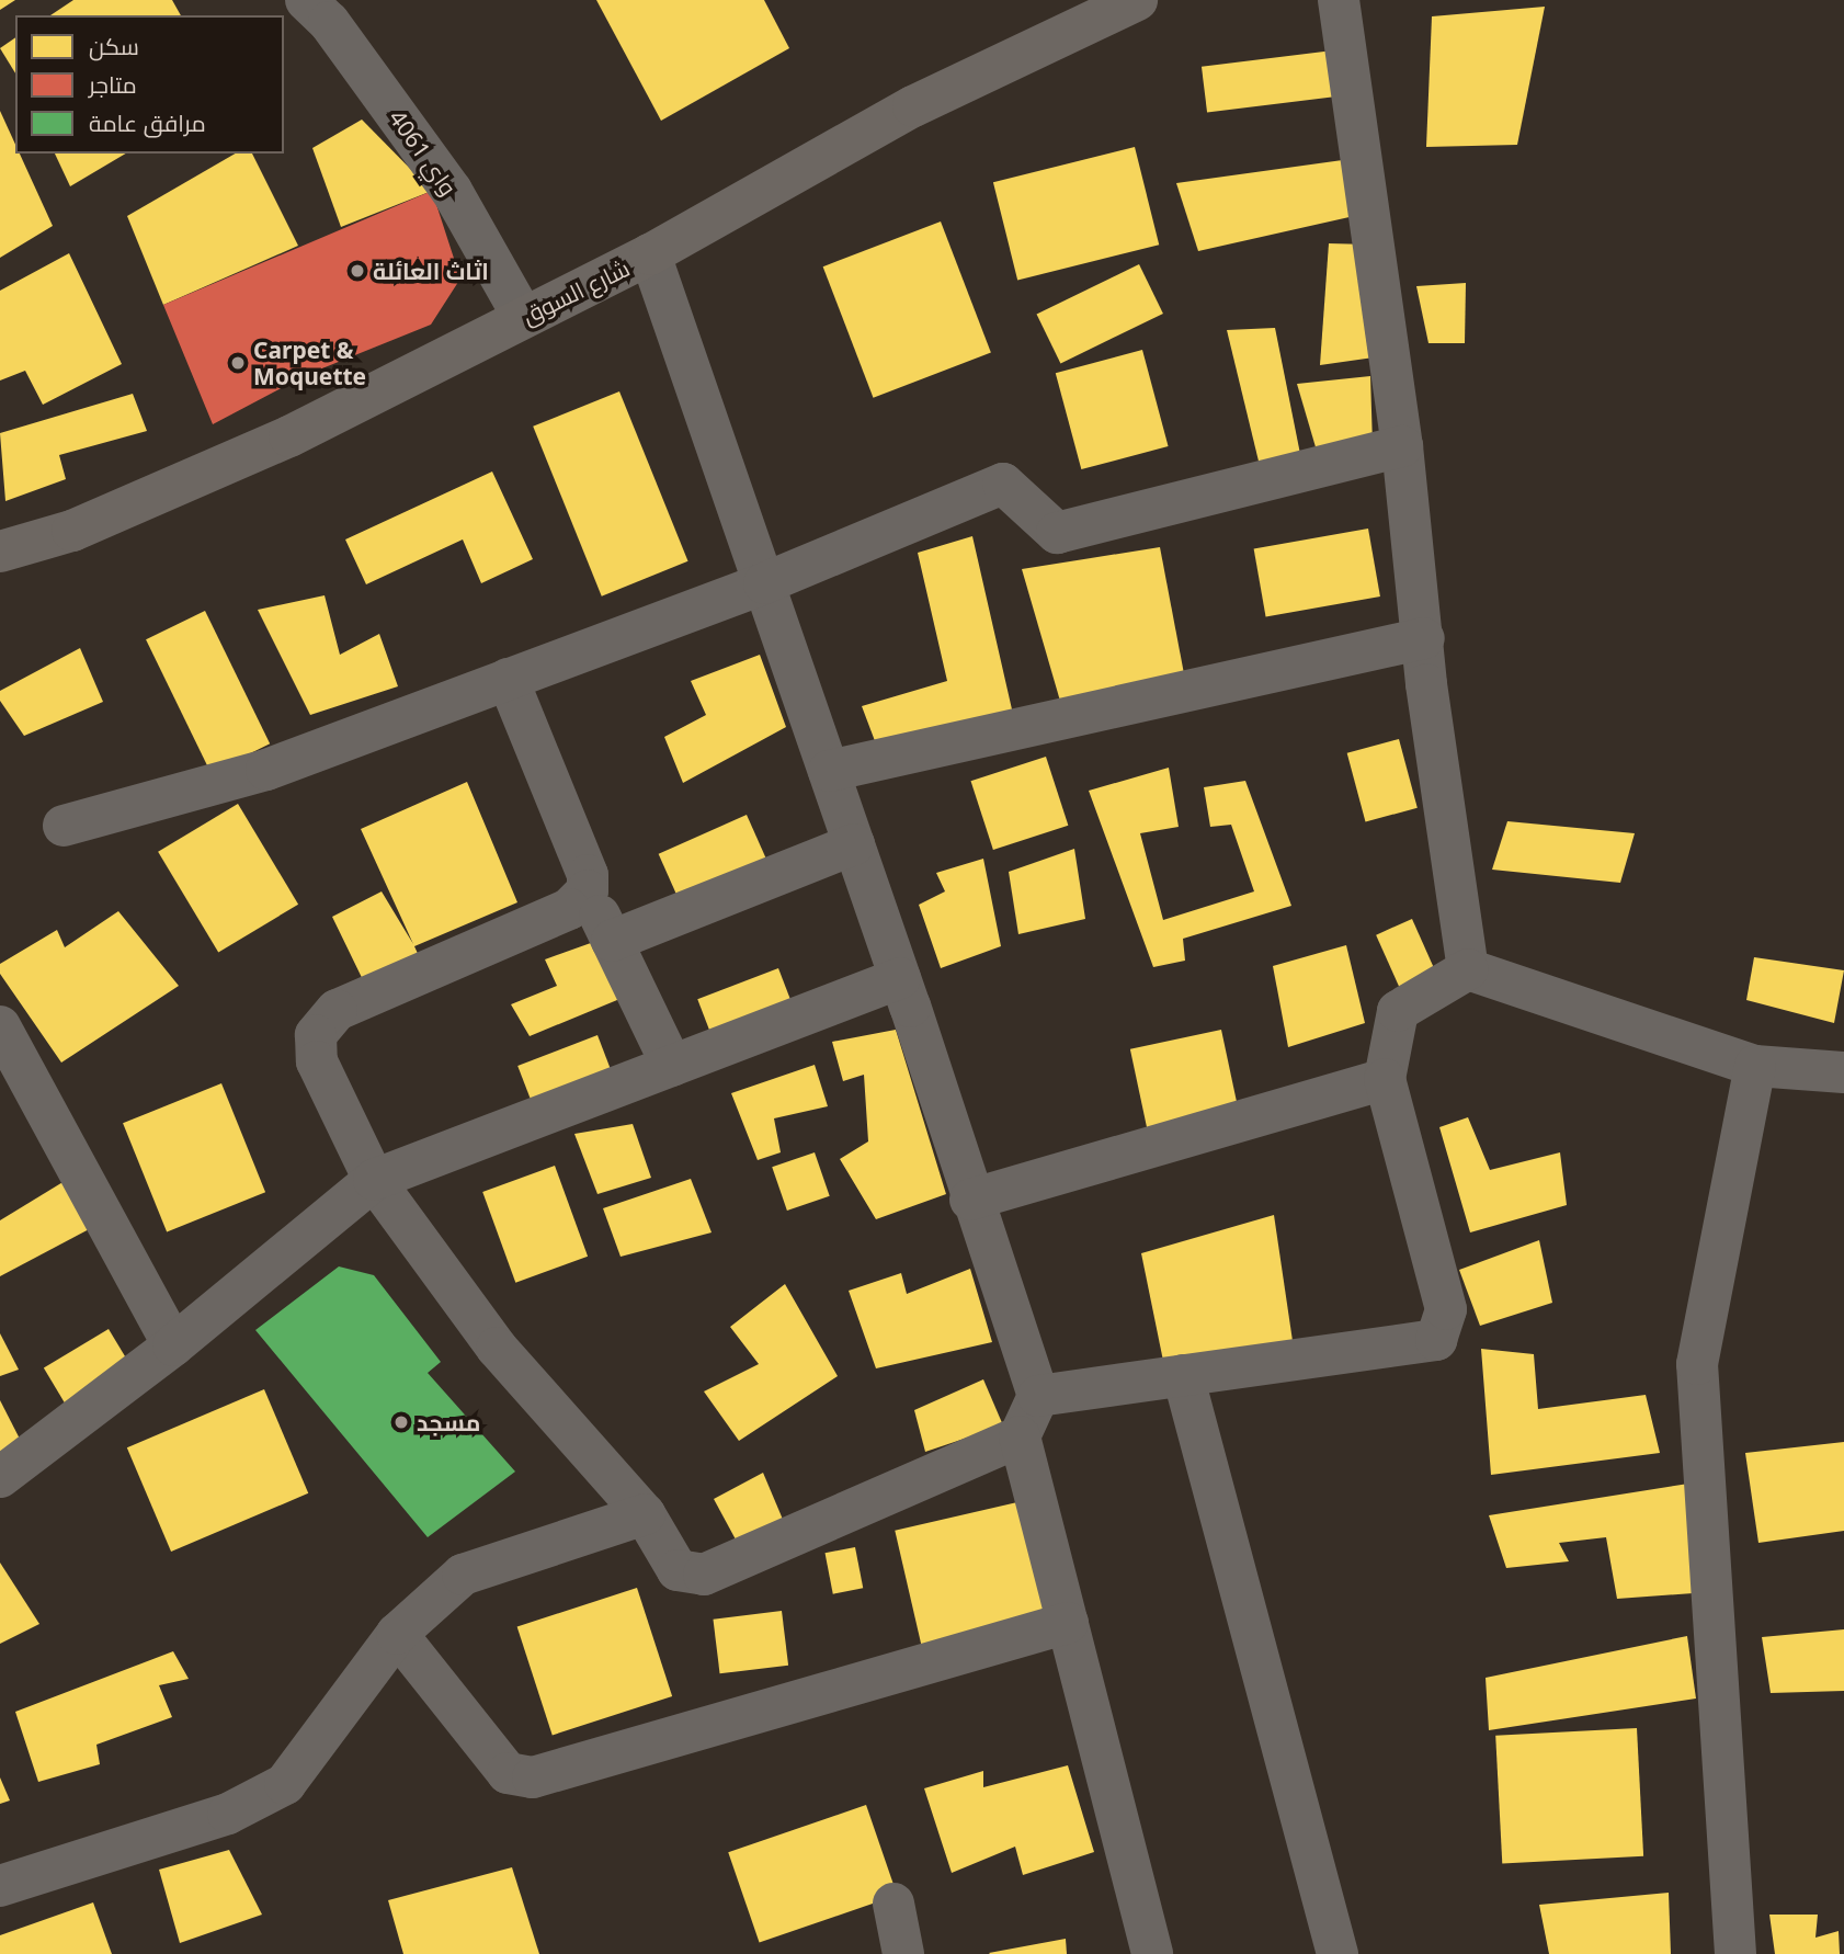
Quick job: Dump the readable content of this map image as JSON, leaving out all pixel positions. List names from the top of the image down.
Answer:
{
  "streets": {
    "main road": ["شارع السوق"],
    "street": ["واي 4061"]
  },
  "crossings": [
    ["واي 4061", "شارع السوق"]
  ],
  "places": ["اثاث العائلة", "Carpet & Moquette", "مسجد"],
  "legend": ["سكن", "متاجر", "مرافق عامة"]
}
